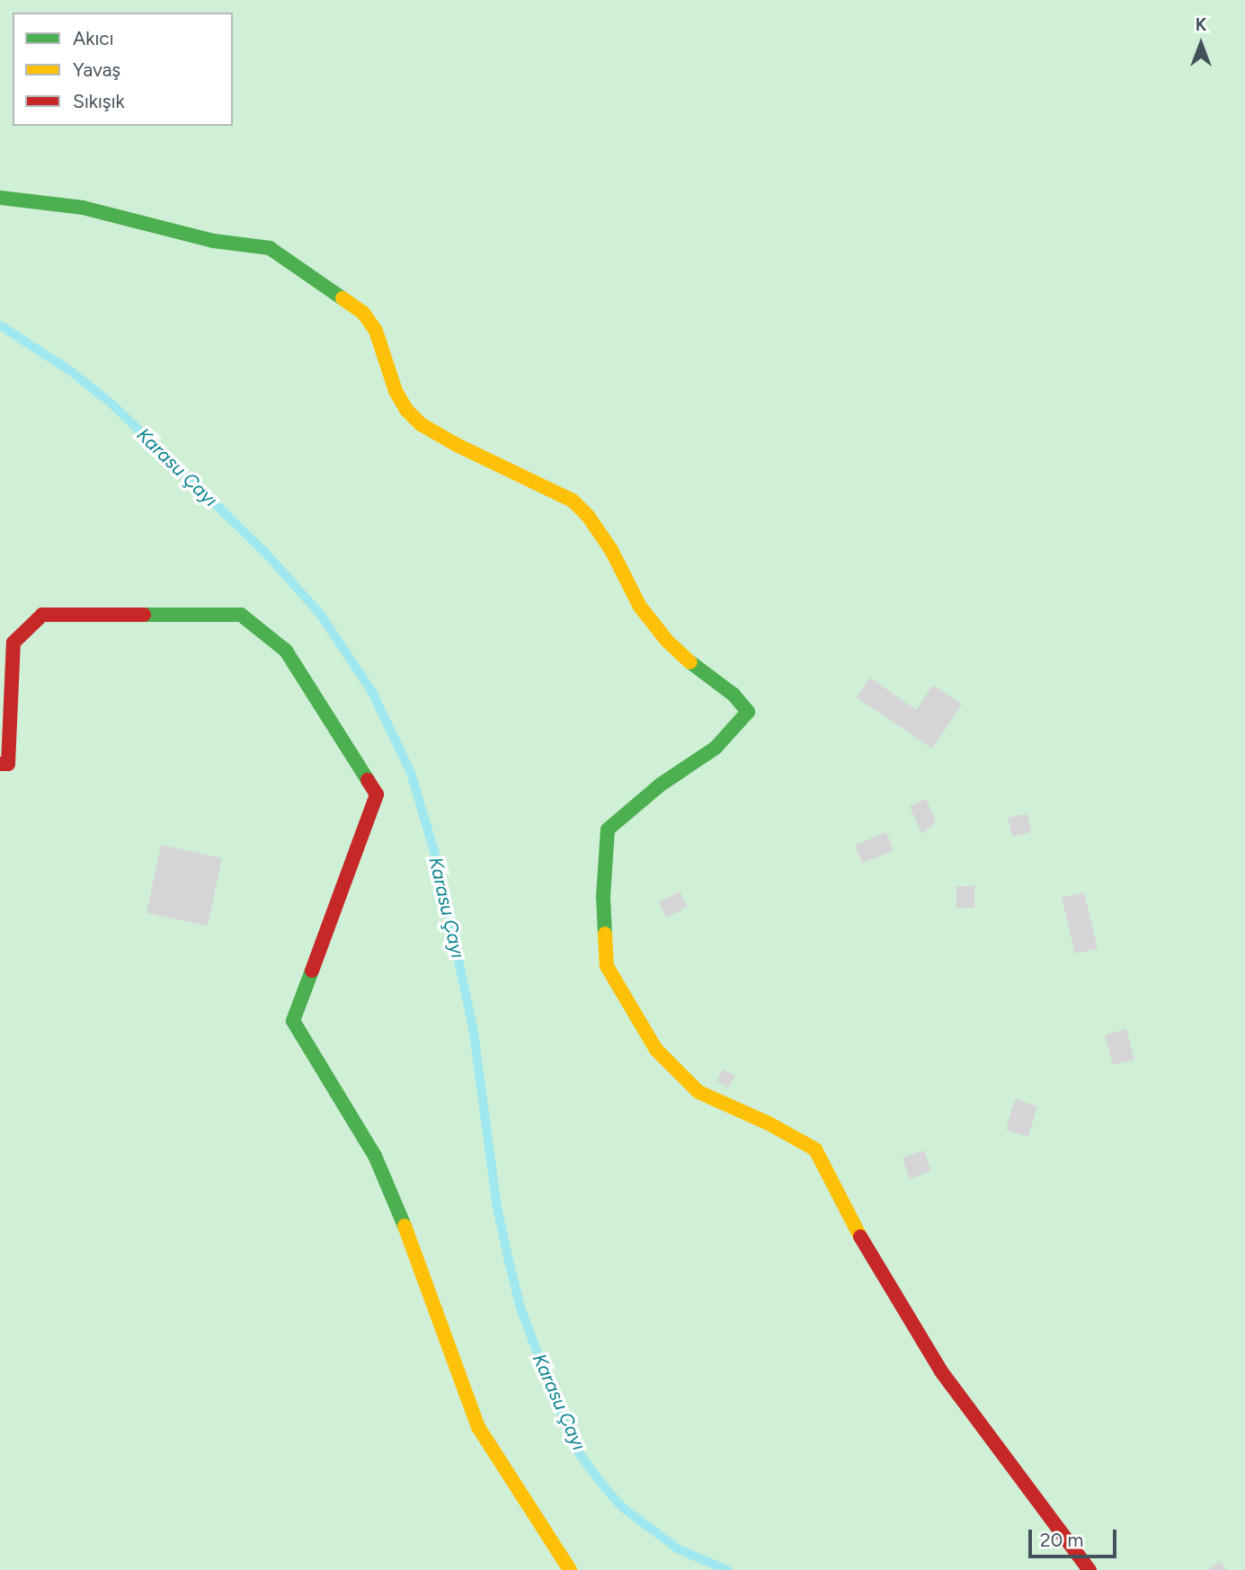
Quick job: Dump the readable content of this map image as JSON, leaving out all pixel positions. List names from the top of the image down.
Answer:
{
  "water": ["Karasu Çayı"],
  "legend": ["Akıcı", "Yavaş", "Sıkışık"],
  "scale_bar": "20 m",
  "north": "top"
}
